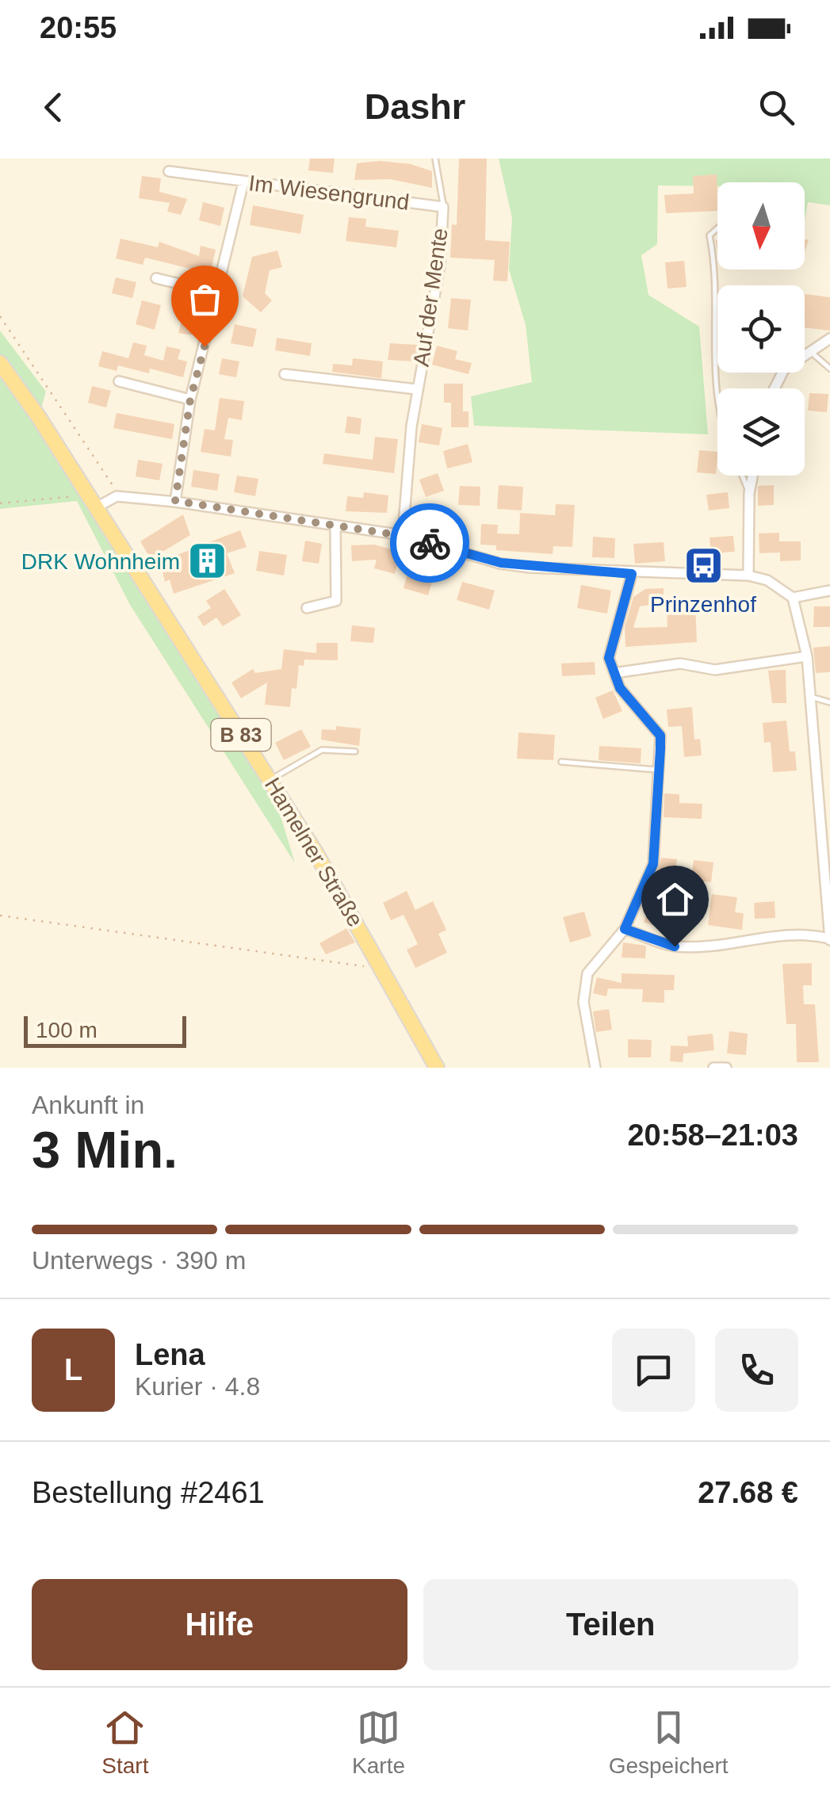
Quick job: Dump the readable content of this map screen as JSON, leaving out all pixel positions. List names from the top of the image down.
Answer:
{
  "streets": {
    "main road": ["B 83", "Hamelner Straße"],
    "street": ["Im Wiesengrund", "Auf der Mente"]
  },
  "crossings": [
    ["Im Wiesengrund", "Auf der Mente"]
  ],
  "places": {
    "building": ["DRK Wohnheim"],
    "bus stop": ["Prinzenhof"]
  },
  "scale_bar": "100 m",
  "north": "bottom",
  "page": {
    "status": "20:55",
    "header": "Dashr",
    "scale": "100 m",
    "heading": ["3 Min.", "Ankunft in", "20:58–21:03"],
    "panel": [
      "Lena",
      "Kurier · 4.8",
      "Bestellung #2461",
      "27.68 €"
    ],
    "bar": "Unterwegs · 390 m",
    "round": "L",
    "buttons": ["Hilfe", "Teilen"],
    "tabs": ["Start", "Karte", "Gespeichert"]
  }
}
